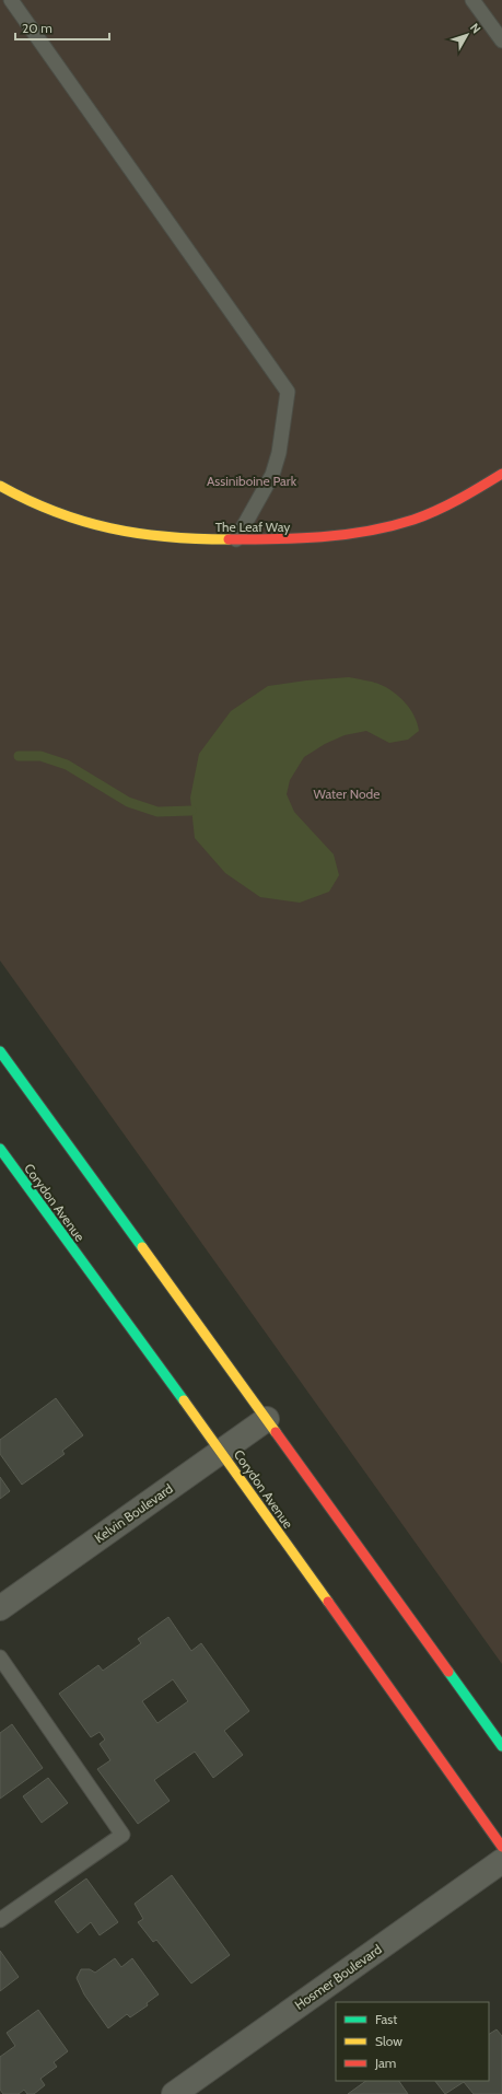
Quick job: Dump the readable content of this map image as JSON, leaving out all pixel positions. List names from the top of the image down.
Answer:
{
  "streets": {
    "main road": ["The Leaf Way", "Corydon Avenue"],
    "street": ["Kelvin Boulevard", "Hosmer Boulevard"]
  },
  "crossings": [
    ["Corydon Avenue", "Kelvin Boulevard"]
  ],
  "parks": ["Assiniboine Park", "Water Node"],
  "legend": ["Fast", "Slow", "Jam"],
  "scale_bar": "20 m",
  "north": "top right"
}
